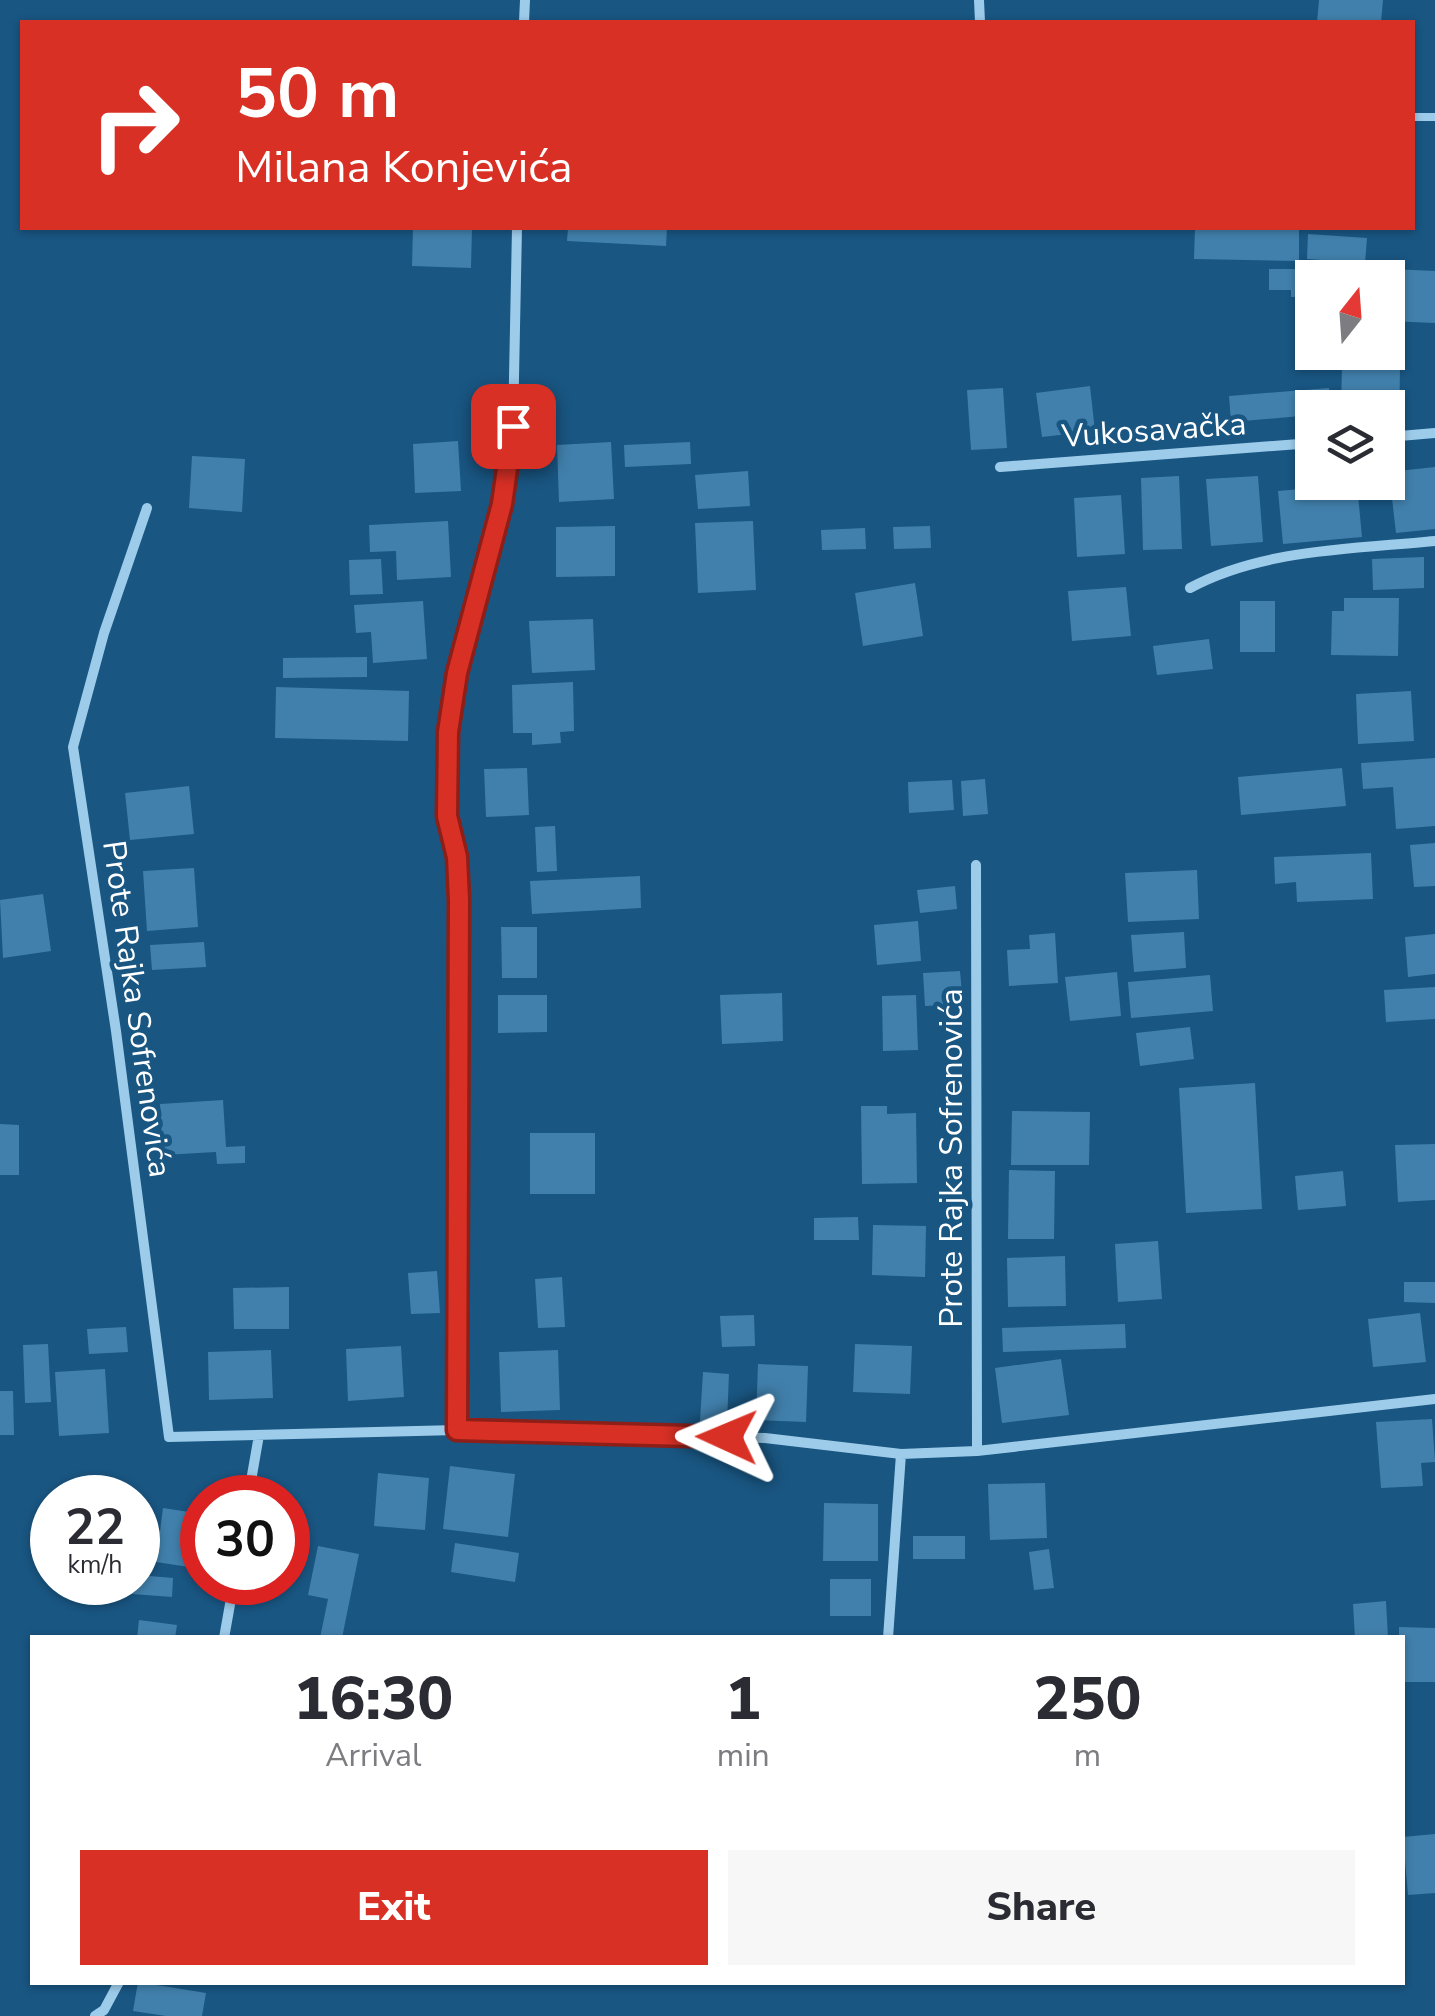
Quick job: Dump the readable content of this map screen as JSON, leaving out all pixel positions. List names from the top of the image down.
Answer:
{
  "streets": {
    "street": ["Vukosavačka", "Prote Rajka Sofrenovića"]
  },
  "north": "top",
  "page": {
    "turn": ["50 m", "Milana Konjevića"],
    "speed": "22 km/h",
    "limit": "30",
    "eta": [
      "16:30",
      "Arrival",
      "1",
      "min",
      "250",
      "m"
    ],
    "buttons": ["Exit", "Share"]
  }
}
